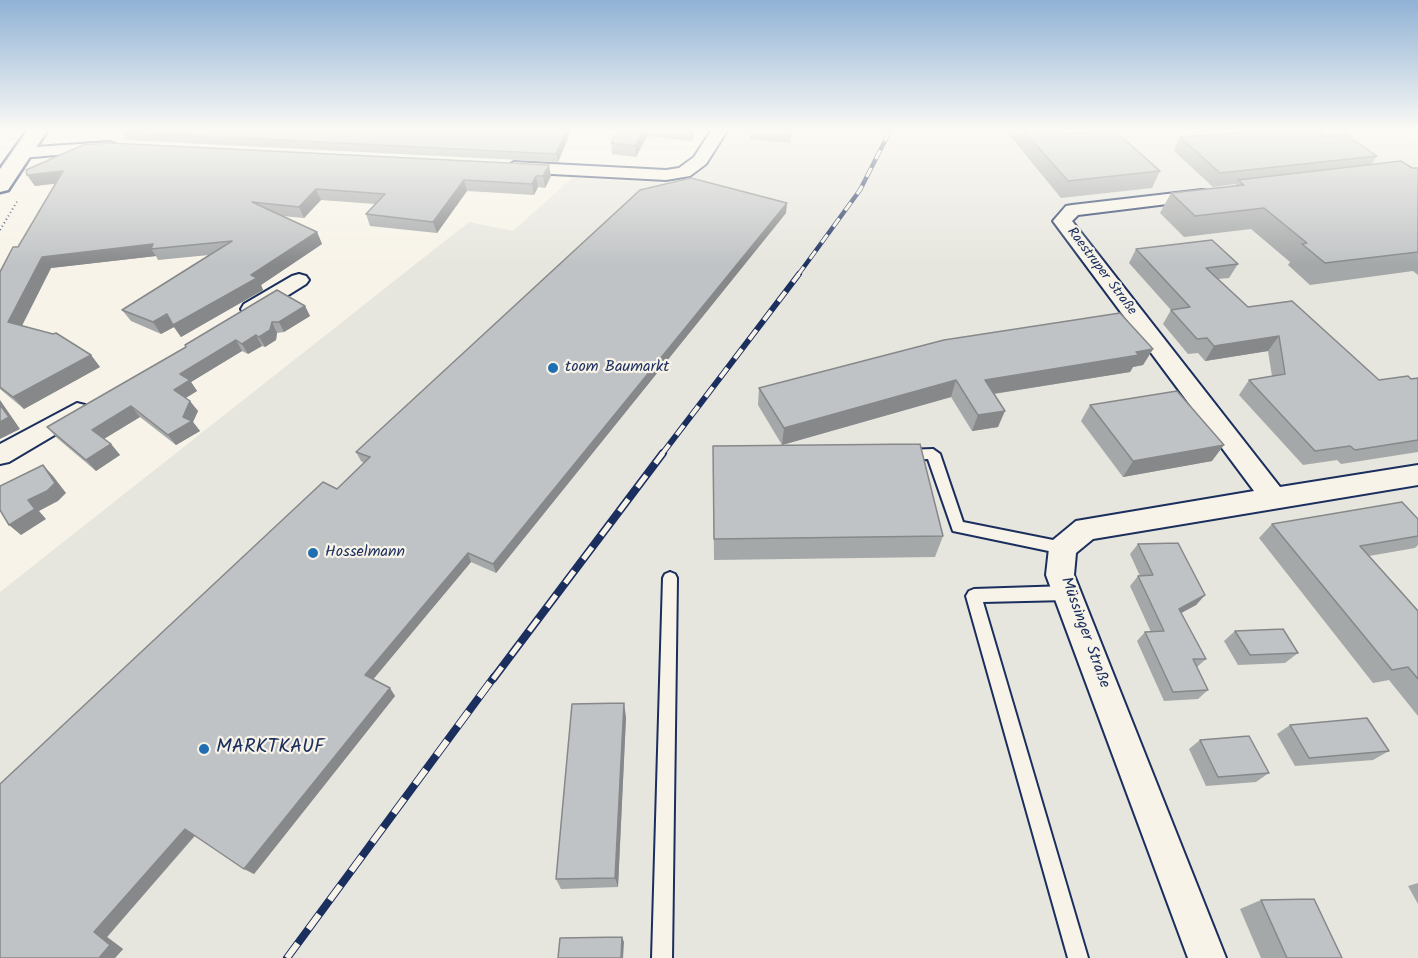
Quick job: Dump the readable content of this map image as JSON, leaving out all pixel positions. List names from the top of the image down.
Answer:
{
  "streets": {
    "street": ["Raestruper Straße", "Müssinger Straße"]
  },
  "places": ["toom Baumarkt", "Hosselmann", "MARKTKAUF"]
}
